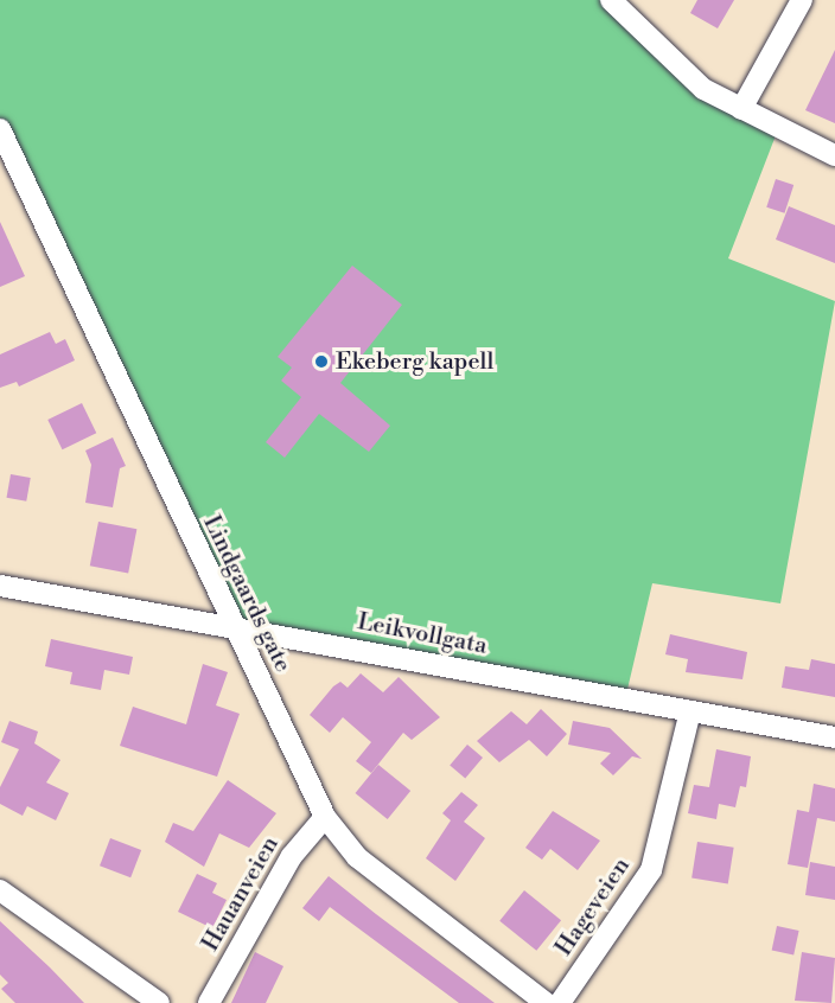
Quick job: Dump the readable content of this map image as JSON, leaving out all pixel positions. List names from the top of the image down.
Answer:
{
  "streets": {
    "street": [
      "Lindgaards gate",
      "Leikvollgata",
      "Hauanveien",
      "Hageveien"
    ]
  },
  "crossings": [
    ["Lindgaards gate", "Leikvollgata"],
    ["Lindgaards gate", "Hauanveien"],
    ["Leikvollgata", "Hageveien"]
  ],
  "places": ["Ekeberg kapell"]
}
